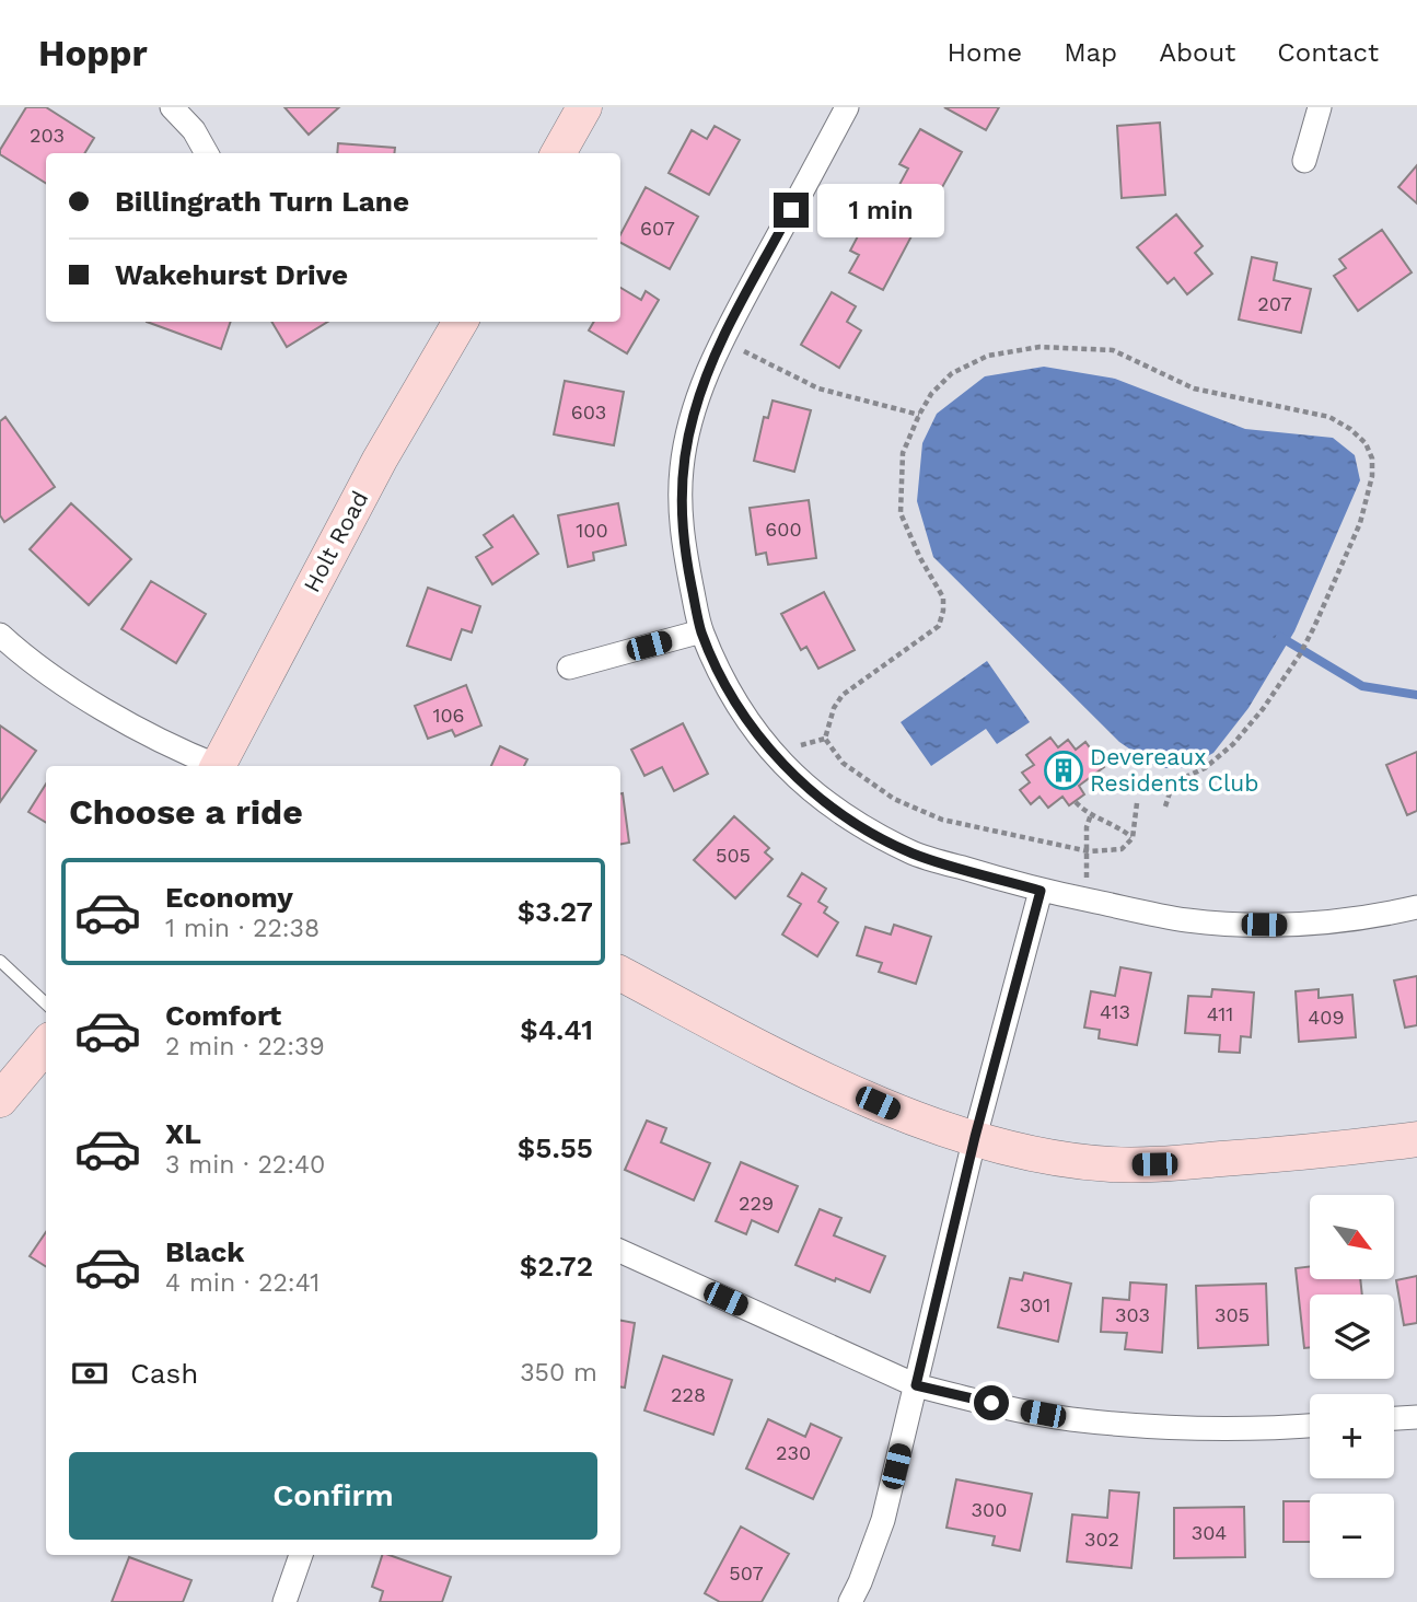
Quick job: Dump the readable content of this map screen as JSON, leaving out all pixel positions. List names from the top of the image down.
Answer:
{
  "streets": {
    "street": ["Holt Road"]
  },
  "places": {
    "building": ["Devereaux Residents Club"]
  },
  "house_numbers": [
    "203",
    "607",
    "207",
    "603",
    "600",
    "100",
    "106",
    "505",
    "413",
    "411",
    "409",
    "229",
    "301",
    "303",
    "305",
    "228",
    "230",
    "300",
    "304",
    "302",
    "507"
  ],
  "north": "bottom right",
  "page": {
    "header": "Hoppr",
    "nav": [
      "Home",
      "Map",
      "About",
      "Contact"
    ],
    "banner": ["Billingrath Turn Lane", "Wakehurst Drive"],
    "bubble": "1 min",
    "heading": "Choose a ride",
    "list": [
      {
        "name": "Economy",
        "note": "1 min · 22:38",
        "value": "$3.27"
      },
      {
        "name": "Comfort",
        "note": "2 min · 22:39",
        "value": "$4.41"
      },
      {
        "name": "XL",
        "note": "3 min · 22:40",
        "value": "$5.55"
      },
      {
        "name": "Black",
        "note": "4 min · 22:41",
        "value": "$2.72"
      }
    ],
    "map_buttons": ["+", "−"],
    "pay": ["Cash", "350 m"],
    "buttons": "Confirm"
  }
}
